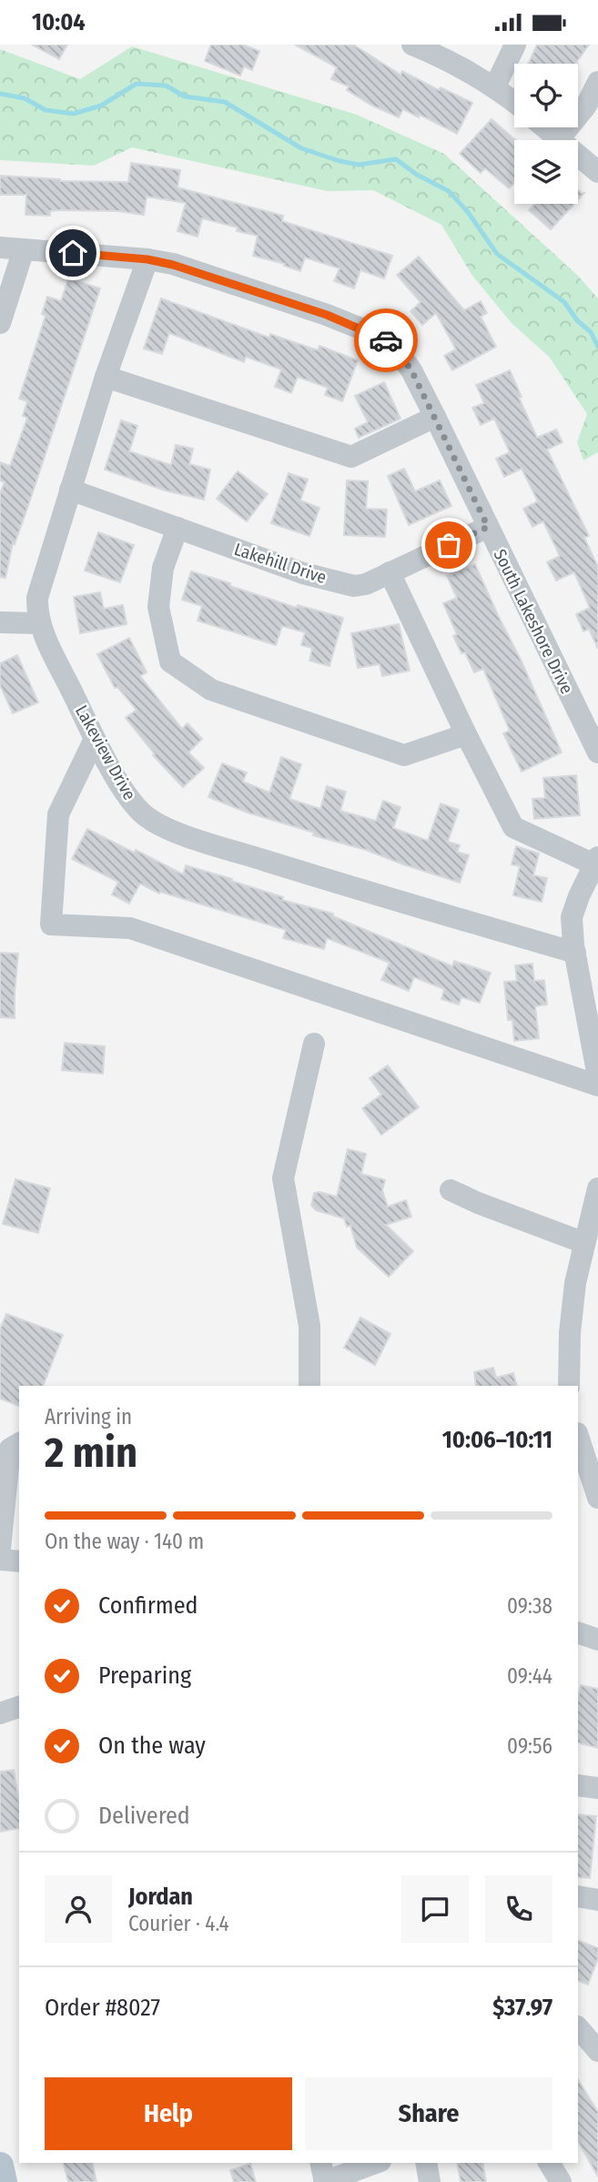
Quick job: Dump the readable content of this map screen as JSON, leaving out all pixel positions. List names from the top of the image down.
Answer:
{
  "streets": {
    "street": ["Lakehill Drive", "South Lakeshore Drive", "Lakeview Drive"]
  },
  "crossings": [
    ["Lakehill Drive", "South Lakeshore Drive"],
    ["Lakehill Drive", "Lakeview Drive"],
    ["South Lakeshore Drive", "Lakeview Drive"]
  ],
  "page": {
    "status": "10:04",
    "heading": ["2 min", "Arriving in", "10:06–10:11"],
    "panel": [
      "Jordan",
      "Courier · 4.4",
      "Order #8027",
      "$37.97"
    ],
    "bar": "On the way · 140 m",
    "list": [
      ["Confirmed", "09:38"],
      ["Preparing", "09:44"],
      ["On the way", "09:56"],
      "Delivered"
    ],
    "buttons": ["Help", "Share"]
  }
}
